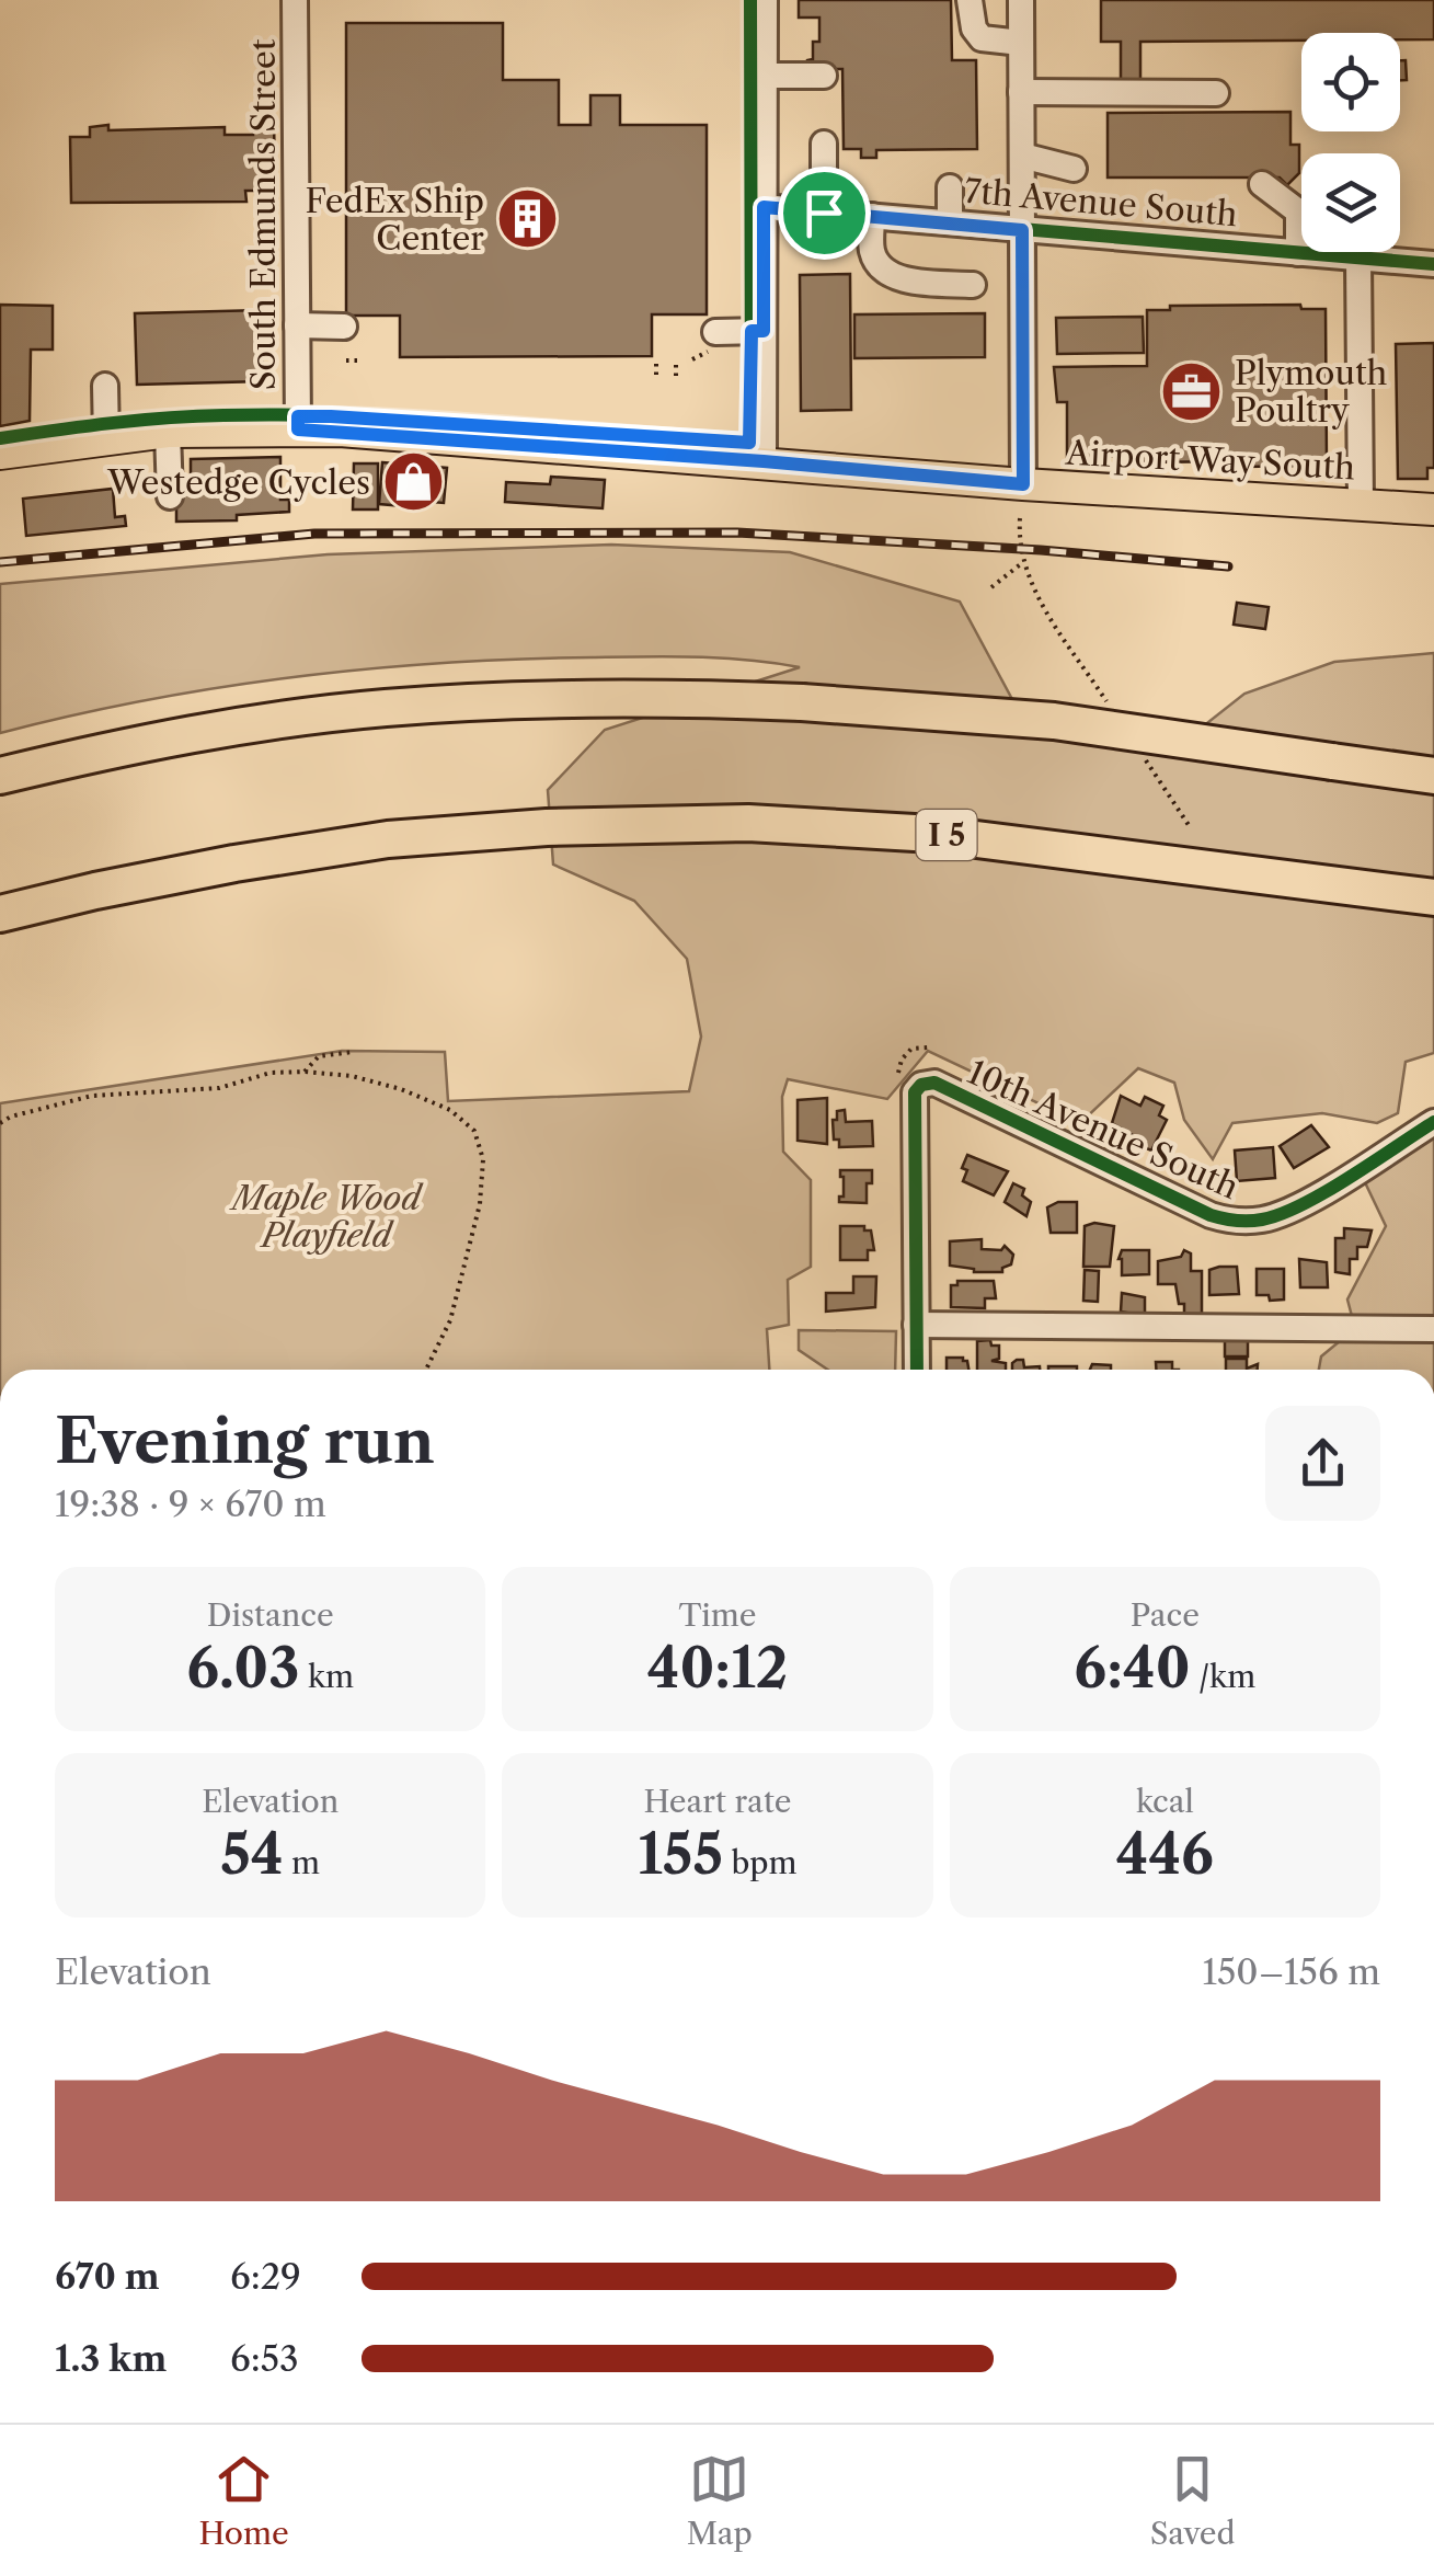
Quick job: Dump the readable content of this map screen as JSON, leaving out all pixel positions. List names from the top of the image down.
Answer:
{
  "streets": {
    "highway": ["I 5"],
    "main road": ["Airport Way South"],
    "street": ["7th Avenue South", "South Edmunds Street", "10th Avenue South"]
  },
  "crossings": [
    ["South Edmunds Street", "Airport Way South"]
  ],
  "parks": ["Maple Wood Playfield"],
  "places": {
    "building": ["FedEx Ship Center"],
    "office": ["Plymouth Poultry"],
    "shop": ["Westedge Cycles"]
  },
  "page": {
    "heading": ["Evening run", "19:38 · 9 × 670 m"],
    "stats": [
      ["Distance", "6.03 km"],
      ["Time", "40:12"],
      ["Pace", "6:40 /km"],
      ["Elevation", "54 m"],
      ["Heart rate", "155 bpm"],
      ["kcal", "446"]
    ],
    "chart": ["Elevation", "150–156 m"],
    "list": [
      {
        "name": "670 m",
        "note": "6:29"
      },
      {
        "name": "1.3 km",
        "note": "6:53"
      }
    ],
    "tabs": ["Home", "Map", "Saved"]
  }
}
